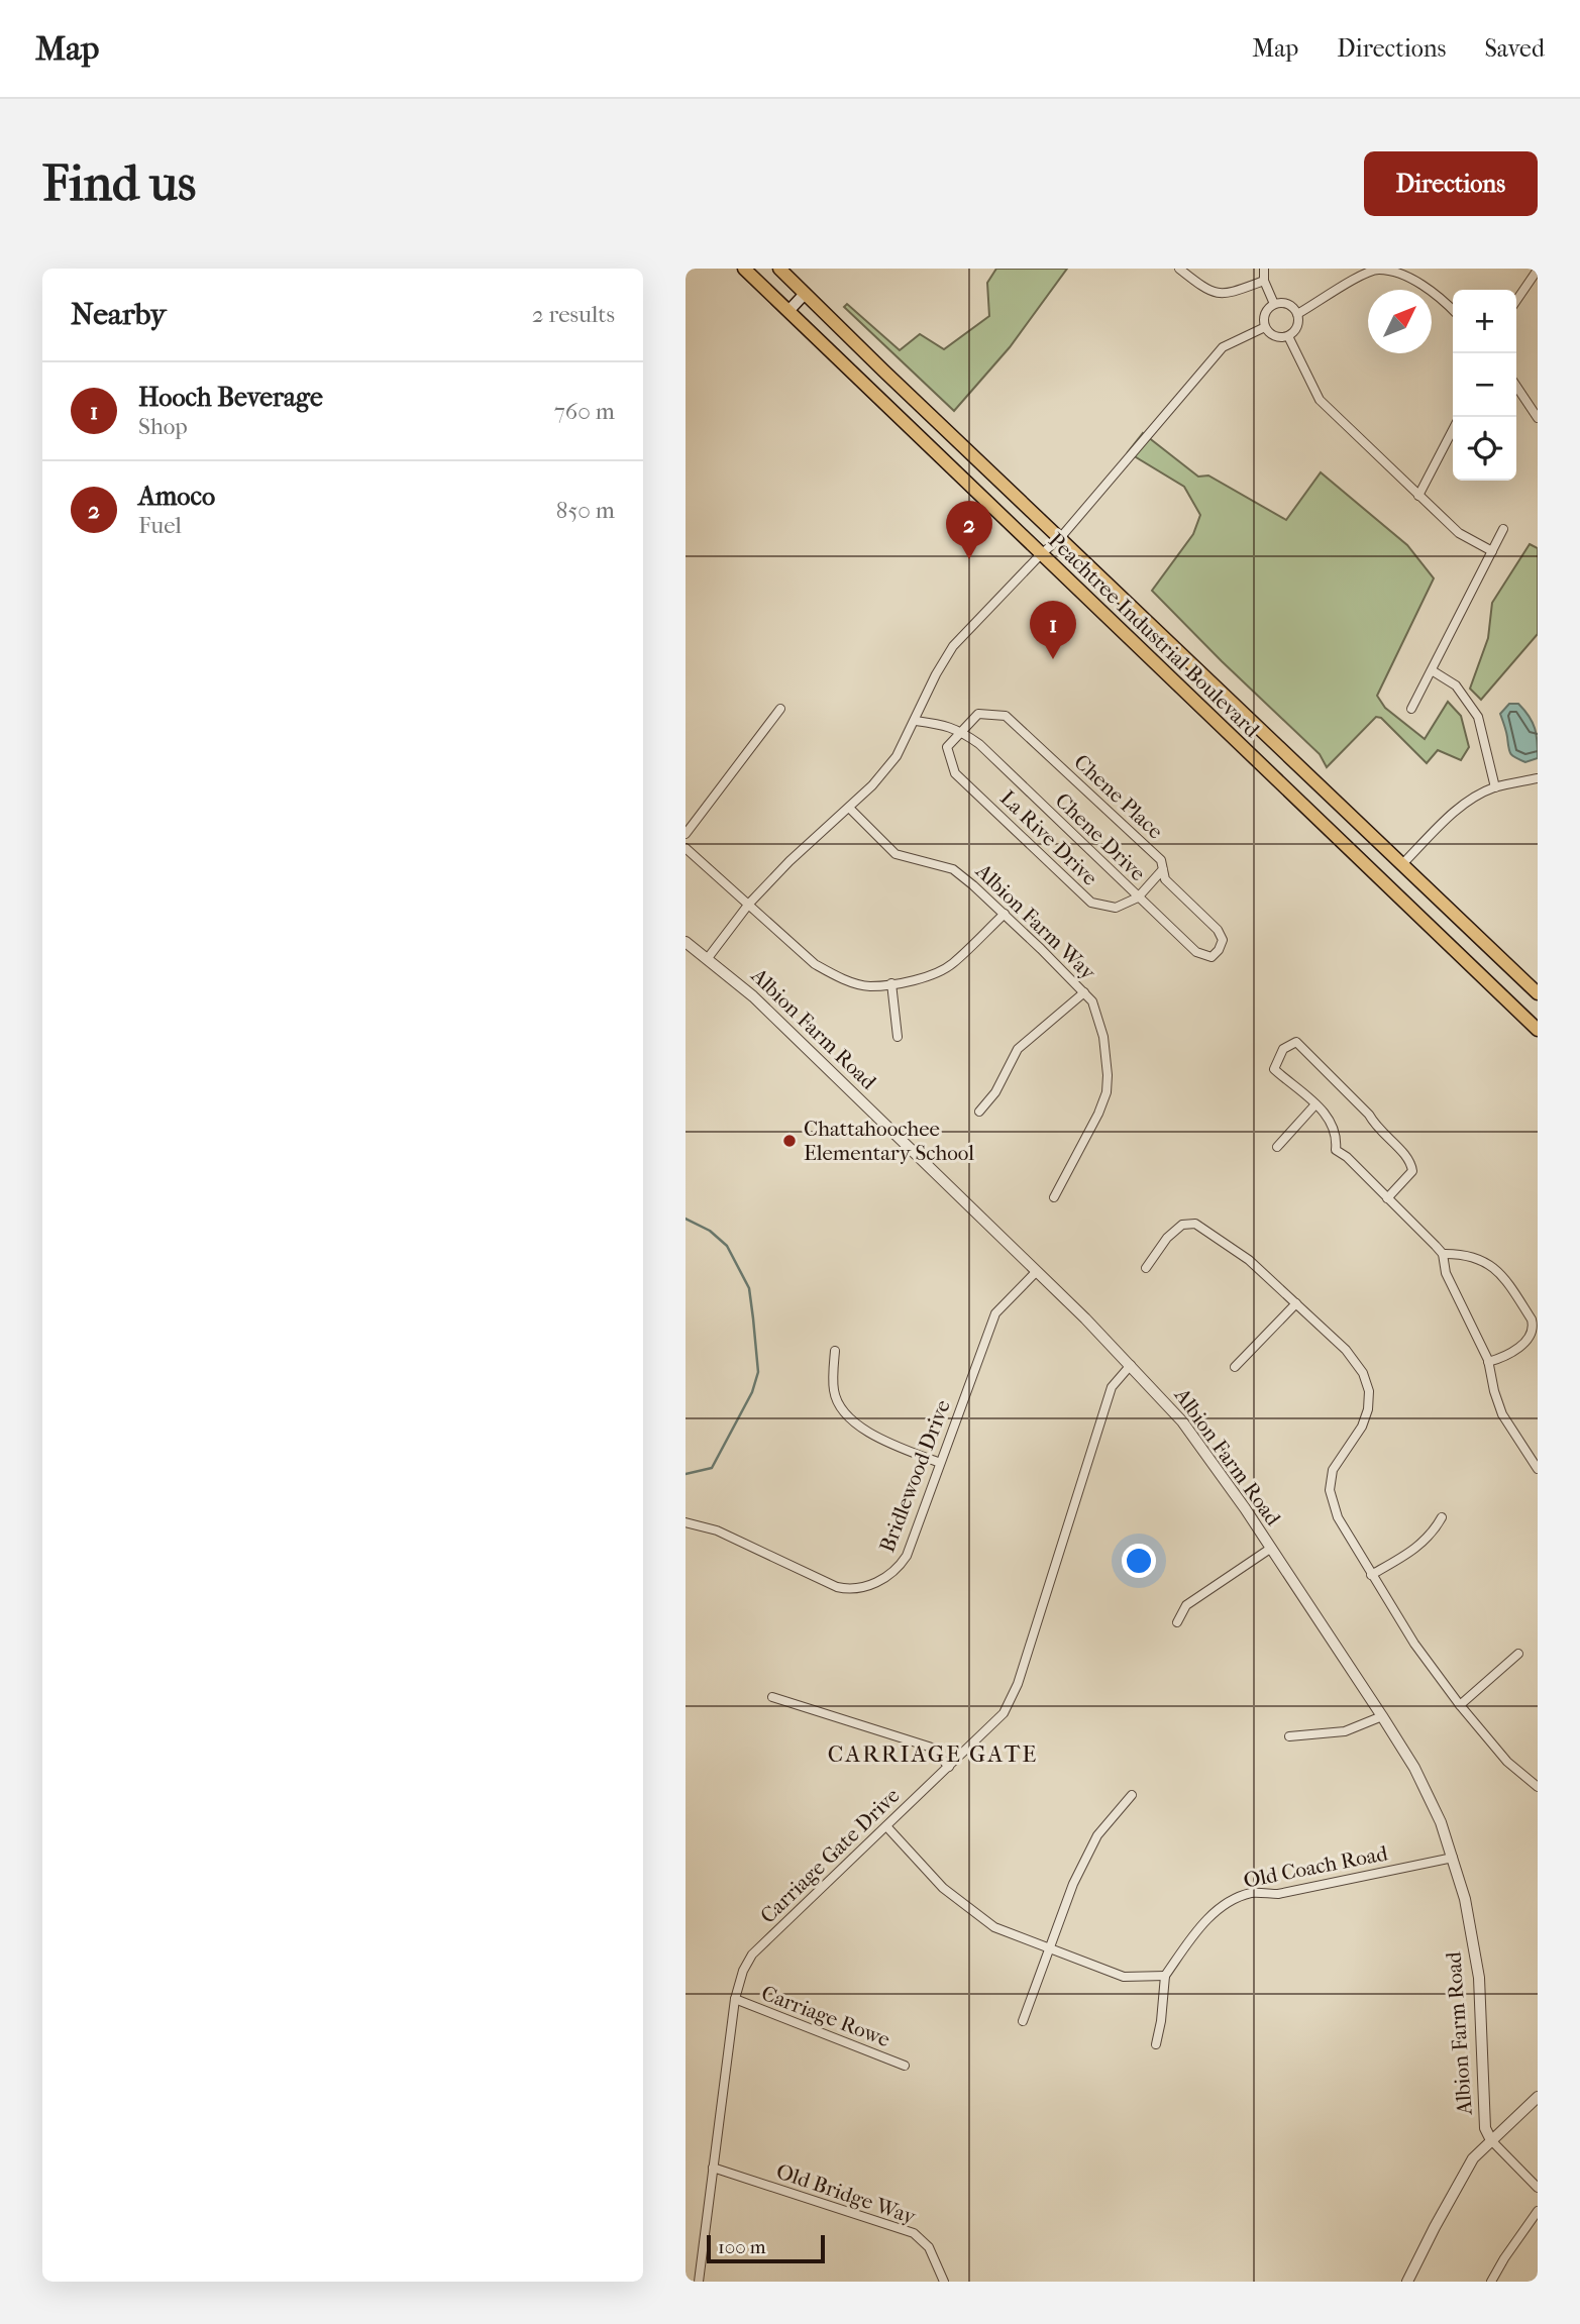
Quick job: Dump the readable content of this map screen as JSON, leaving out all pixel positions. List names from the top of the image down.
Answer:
{
  "streets": {
    "highway": ["Peachtree Industrial Boulevard"],
    "street": [
      "Chene Place",
      "Chene Drive",
      "La Rive Drive",
      "Albion Farm Way",
      "Albion Farm Road",
      "Bridlewood Drive",
      "Carriage Gate Drive",
      "Old Coach Road",
      "Carriage Rowe",
      "Old Bridge Way"
    ]
  },
  "crossings": [
    ["Chene Place", "Chene Drive"],
    ["Chene Place", "La Rive Drive"],
    ["Chene Drive", "La Rive Drive"],
    ["Albion Farm Road", "Bridlewood Drive"],
    ["Albion Farm Road", "Carriage Gate Drive"],
    ["Albion Farm Road", "Old Coach Road"],
    ["Carriage Gate Drive", "Carriage Rowe"],
    ["Carriage Gate Drive", "Old Bridge Way"]
  ],
  "districts": ["CARRIAGE GATE"],
  "places": ["Chattahoochee Elementary School"],
  "scale_bar": "100 m",
  "north": "top right",
  "page": {
    "header": "Map",
    "nav": ["Map", "Directions", "Saved"],
    "buttons": "Directions",
    "title": "Find us",
    "heading": ["Nearby", "2 results"],
    "map_buttons": ["+", "−"],
    "list": [
      {
        "mark": "1",
        "name": "Hooch Beverage",
        "note": "Shop",
        "value": "760 m"
      },
      {
        "mark": "2",
        "name": "Amoco",
        "note": "Fuel",
        "value": "850 m"
      }
    ],
    "pins": ["2", "1"],
    "scale": "100 m"
  }
}
